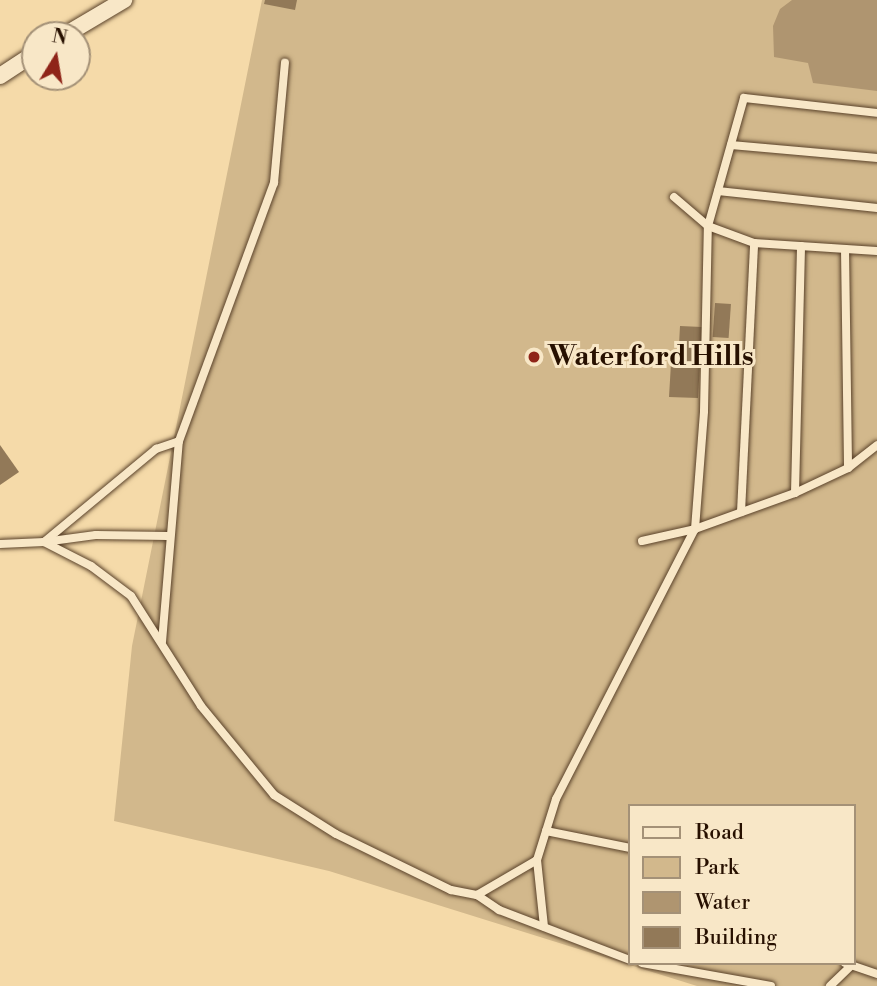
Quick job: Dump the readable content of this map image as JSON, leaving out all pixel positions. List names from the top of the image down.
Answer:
{
  "places": ["Waterford Hills"],
  "legend": [
    "Road",
    "Park",
    "Water",
    "Building"
  ],
  "north": "top"
}
